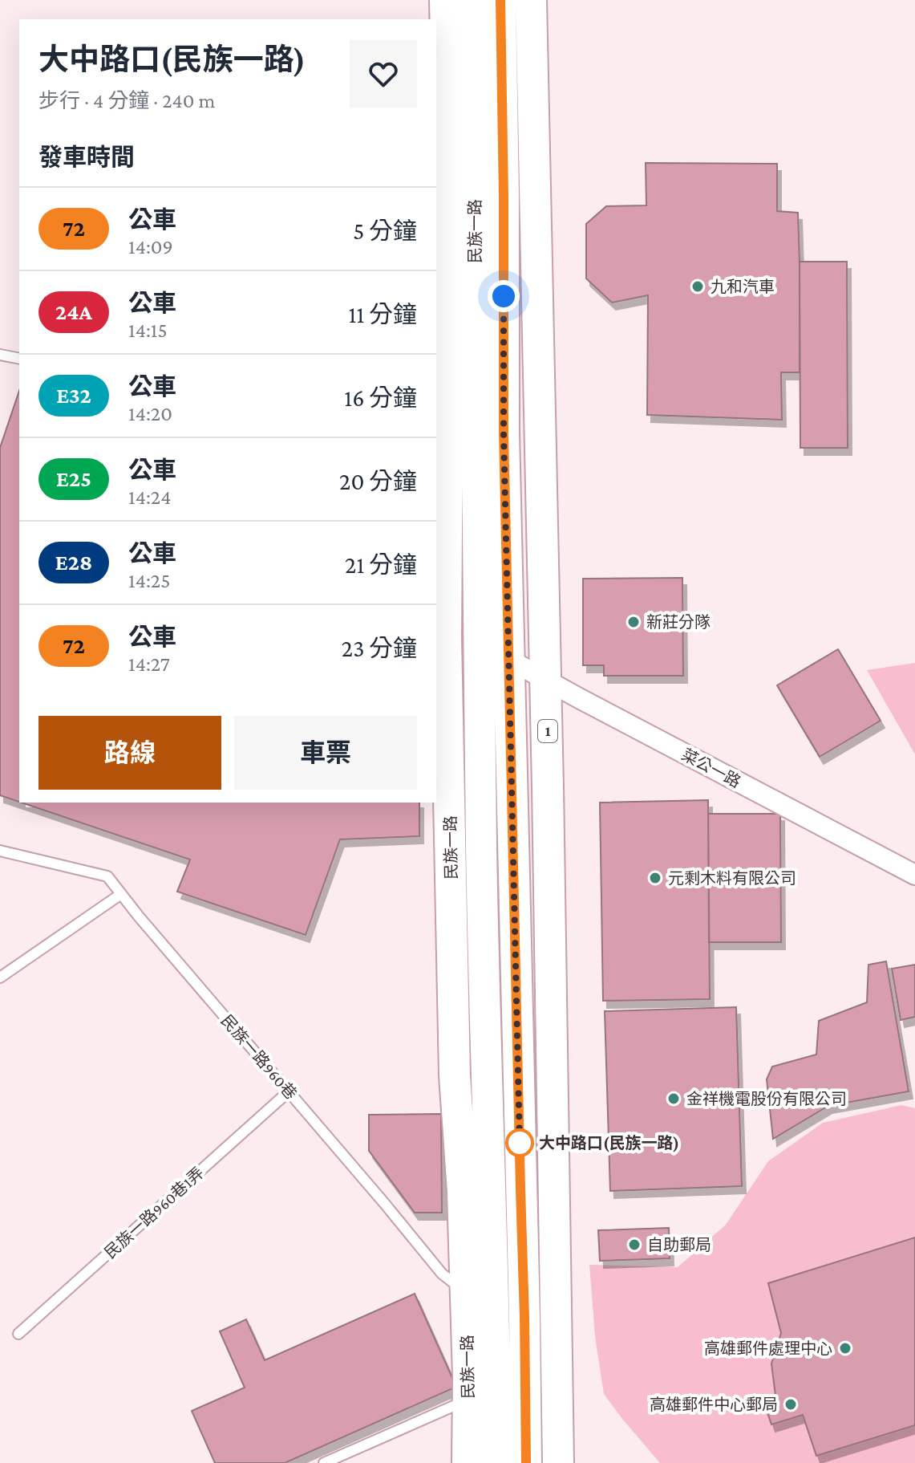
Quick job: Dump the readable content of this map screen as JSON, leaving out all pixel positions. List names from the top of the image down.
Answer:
{
  "streets": {
    "main road": ["民族一路", "1"],
    "street": ["菜公一路"],
    "lane": ["民族一路960巷", "民族一路960巷1弄"]
  },
  "crossings": [
    ["民族一路", "菜公一路"],
    ["民族一路", "民族一路960巷"],
    ["1", "菜公一路"],
    ["民族一路960巷", "民族一路960巷1弄"]
  ],
  "places": [
    "九和汽車",
    "新莊分隊",
    "元剩木料有限公司",
    "金祥機電股份有限公司",
    "大中路口(民族一路)",
    "自助郵局",
    "高雄郵件處理中心",
    "高雄郵件中心郵局"
  ],
  "lines": ["bus line 72"],
  "page": {
    "heading": [
      ["大中路口(民族一路)", "步行 · 4 分鐘 · 240 m"],
      "發車時間"
    ],
    "list": [
      {
        "mark": "72",
        "name": "公車",
        "note": "14:09",
        "value": "5 分鐘"
      },
      {
        "mark": "24A",
        "name": "公車",
        "note": "14:15",
        "value": "11 分鐘"
      },
      {
        "mark": "E32",
        "name": "公車",
        "note": "14:20",
        "value": "16 分鐘"
      },
      {
        "mark": "E25",
        "name": "公車",
        "note": "14:24",
        "value": "20 分鐘"
      },
      {
        "mark": "E28",
        "name": "公車",
        "note": "14:25",
        "value": "21 分鐘"
      },
      {
        "mark": "72",
        "name": "公車",
        "note": "14:27",
        "value": "23 分鐘"
      }
    ],
    "buttons": ["路線", "車票"]
  }
}
